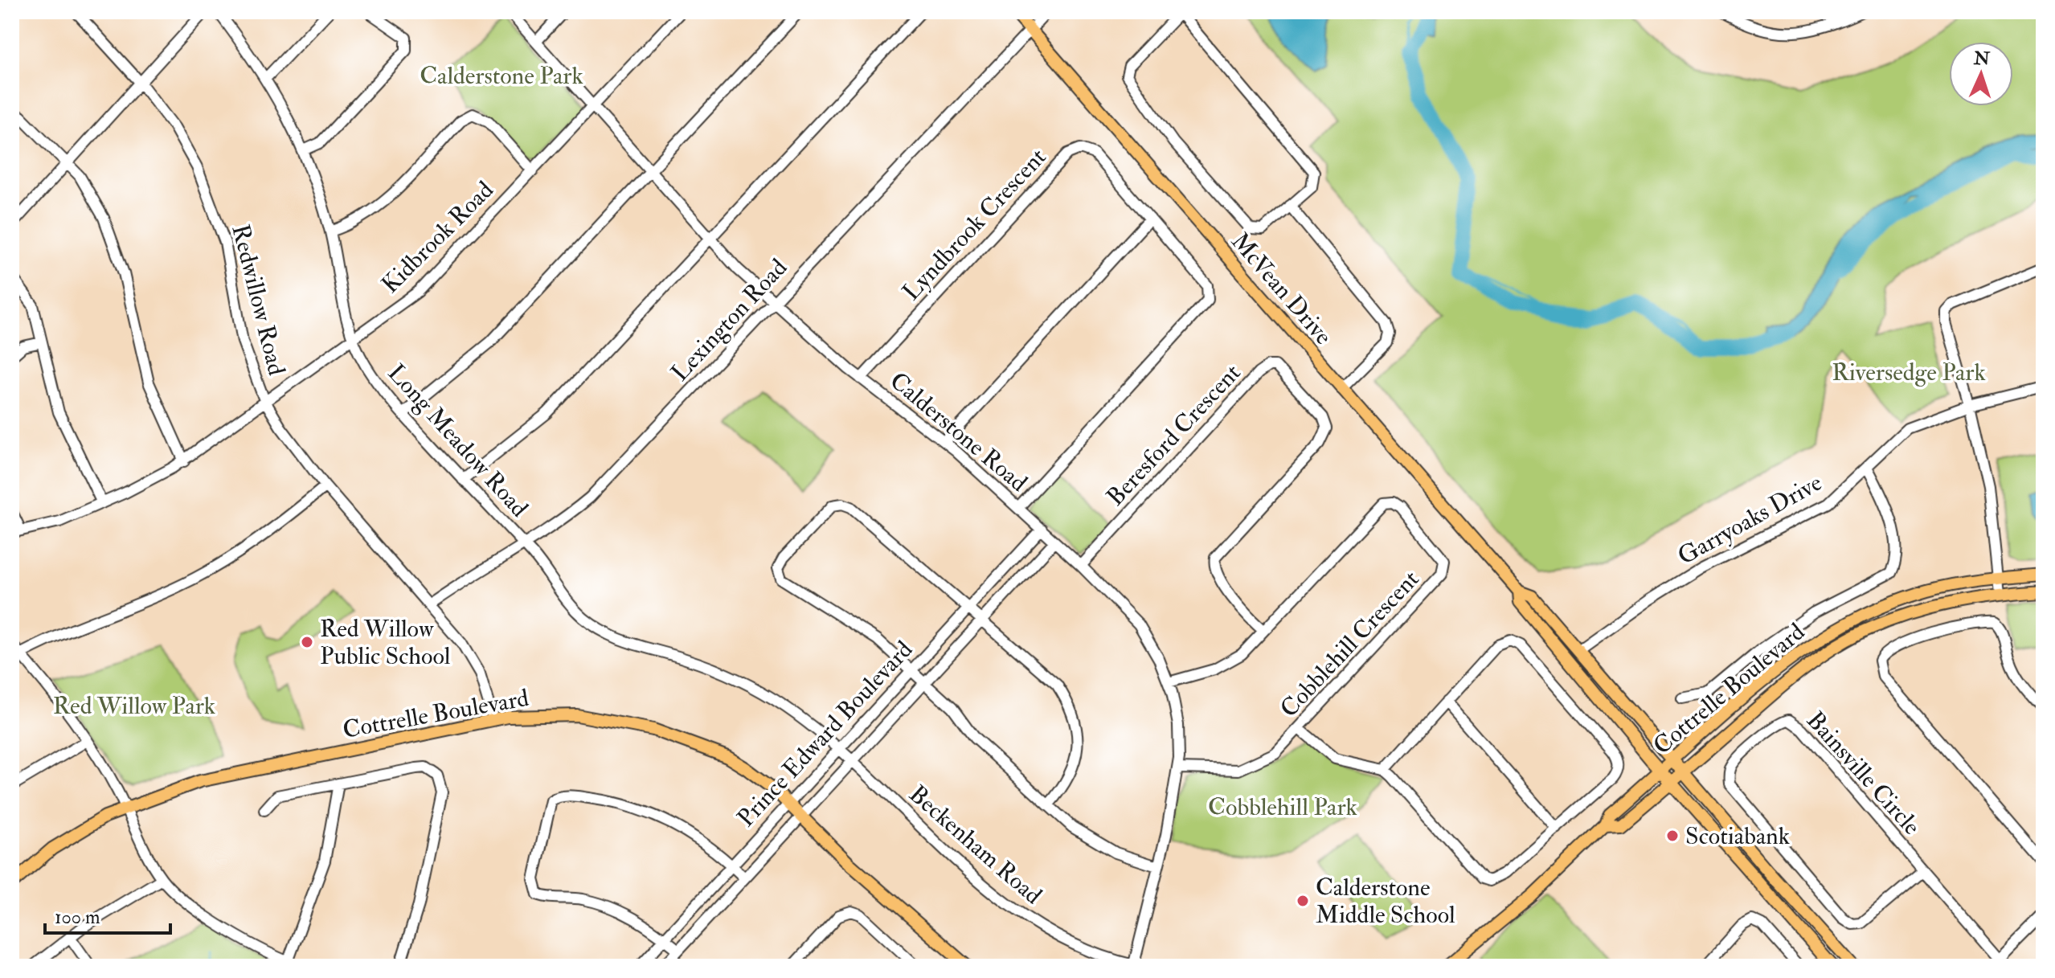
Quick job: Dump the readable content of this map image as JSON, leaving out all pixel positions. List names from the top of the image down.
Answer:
{
  "streets": {
    "main road": ["McVean Drive", "Cottrelle Boulevard"],
    "street": [
      "Lyndbrook Crescent",
      "Kidbrook Road",
      "Redwillow Road",
      "Lexington Road",
      "Calderstone Road",
      "Beresford Crescent",
      "Long Meadow Road",
      "Garryoaks Drive",
      "Cobblehill Crescent",
      "Prince Edward Boulevard",
      "Bainsville Circle",
      "Beckenham Road"
    ]
  },
  "crossings": [
    ["Lyndbrook Crescent", "Calderstone Road"],
    ["Kidbrook Road", "Redwillow Road"],
    ["Kidbrook Road", "Calderstone Road"],
    ["Kidbrook Road", "Long Meadow Road"],
    ["McVean Drive", "Lexington Road"],
    ["McVean Drive", "Garryoaks Drive"],
    ["McVean Drive", "Cottrelle Boulevard"],
    ["Redwillow Road", "Lexington Road"],
    ["Redwillow Road", "Cottrelle Boulevard"],
    ["Lexington Road", "Calderstone Road"],
    ["Lexington Road", "Long Meadow Road"],
    ["Calderstone Road", "Beresford Crescent"],
    ["Calderstone Road", "Cobblehill Crescent"],
    ["Calderstone Road", "Prince Edward Boulevard"],
    ["Calderstone Road", "Beckenham Road"],
    ["Beresford Crescent", "Cobblehill Crescent"],
    ["Long Meadow Road", "Prince Edward Boulevard"],
    ["Long Meadow Road", "Beckenham Road"],
    ["Cottrelle Boulevard", "Prince Edward Boulevard"],
    ["Prince Edward Boulevard", "Beckenham Road"]
  ],
  "parks": [
    "Calderstone Park",
    "Riversedge Park",
    "Red Willow Park",
    "Cobblehill Park"
  ],
  "places": ["Red Willow Public School", "Scotiabank", "Calderstone Middle School"],
  "scale_bar": "100 m",
  "north": "top"
}
